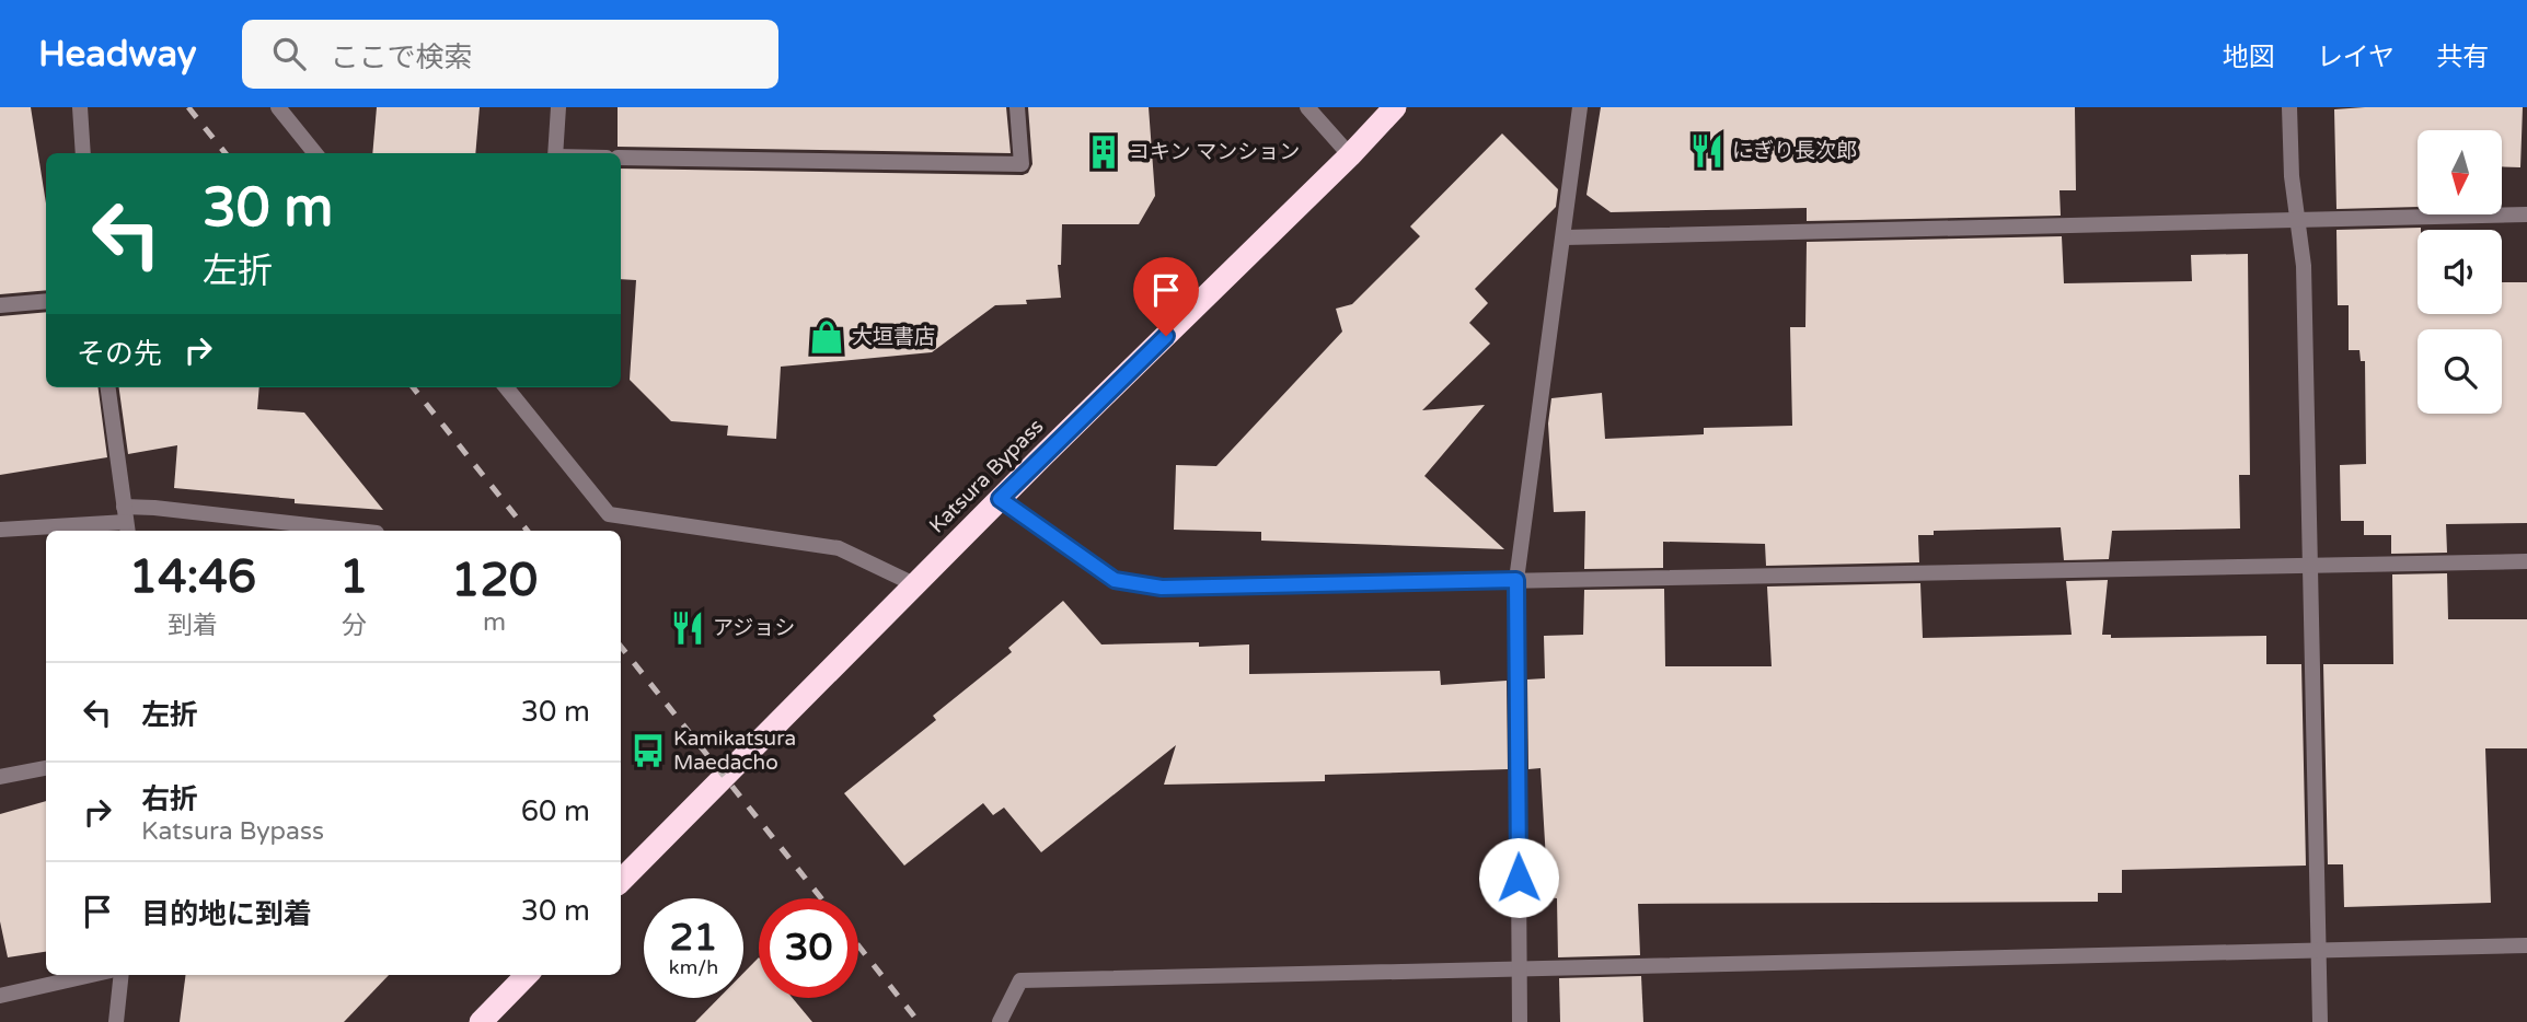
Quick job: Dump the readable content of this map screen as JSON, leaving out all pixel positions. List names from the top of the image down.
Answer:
{
  "streets": {
    "highway": ["Katsura Bypass"]
  },
  "places": {
    "restaurant": ["にぎり長次郎", "アジョシ"],
    "building": ["コキン マンション"],
    "shop": ["大垣書店"],
    "bus stop": ["Kamikatsura Maedacho"]
  },
  "north": "bottom",
  "page": {
    "header": "Headway",
    "search": "ここで検索",
    "nav": ["地図", "レイヤ", "共有"],
    "turn": ["30 m", "左折"],
    "then": "その先",
    "eta": [
      "14:46",
      "到着",
      "1",
      "分",
      "120",
      "m"
    ],
    "list": [
      {
        "name": "左折",
        "value": "30 m"
      },
      {
        "name": "右折",
        "note": "Katsura Bypass",
        "value": "60 m"
      },
      {
        "name": "目的地に到着",
        "value": "30 m"
      }
    ],
    "speed": "21 km/h",
    "limit": "30"
  }
}
